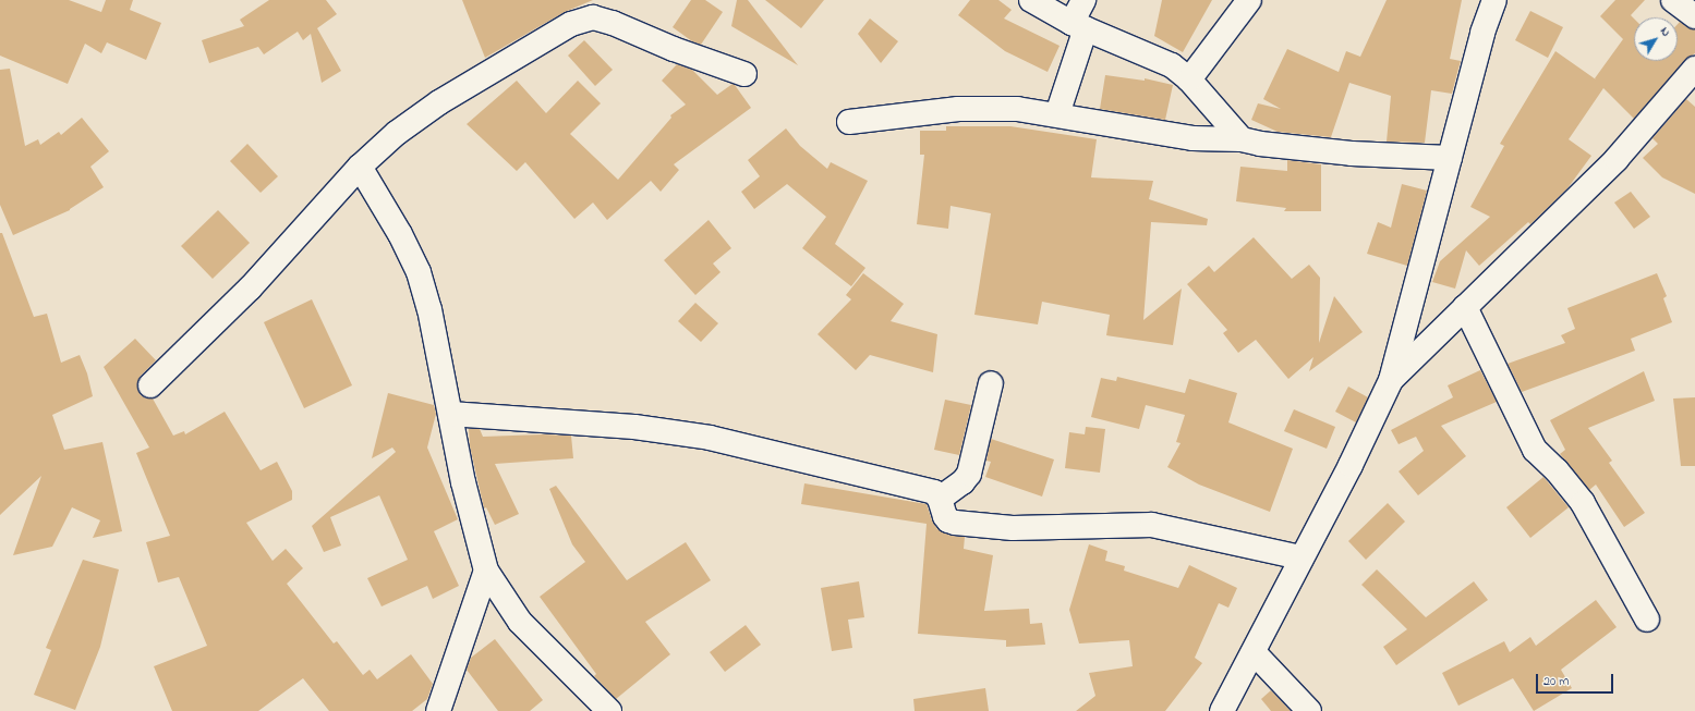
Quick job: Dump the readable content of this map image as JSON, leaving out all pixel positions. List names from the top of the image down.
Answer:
{
  "scale_bar": "20 m",
  "north": "top right"
}
